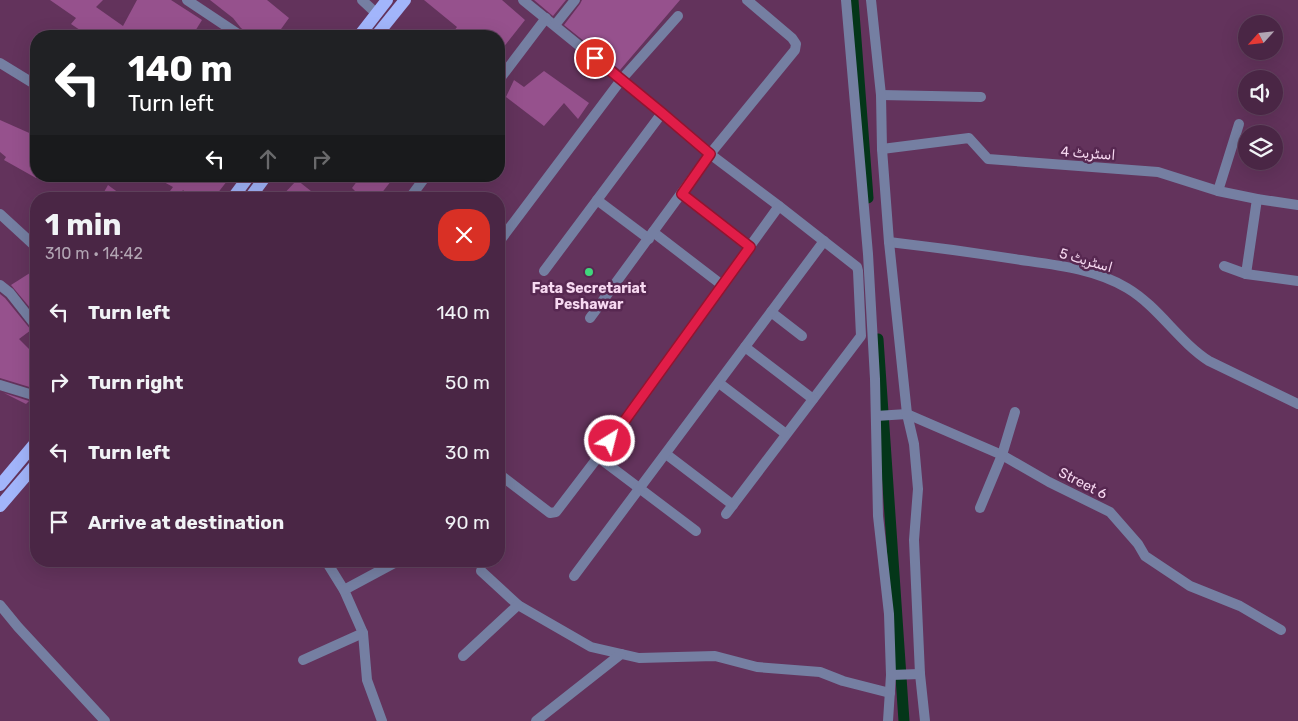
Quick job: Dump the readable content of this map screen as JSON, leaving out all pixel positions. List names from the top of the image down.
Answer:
{
  "streets": {
    "street": ["اسٹریٹ 4", "اسٹریٹ 5", "Street 6"]
  },
  "places": ["Fata Secretariat Peshawar"],
  "north": "bottom left",
  "page": {
    "turn": ["140 m", "Turn left"],
    "heading": ["1 min", "310 m · 14:42"],
    "list": [
      {
        "name": "Turn left",
        "value": "140 m"
      },
      {
        "name": "Turn right",
        "value": "50 m"
      },
      {
        "name": "Turn left",
        "value": "30 m"
      },
      {
        "name": "Arrive at destination",
        "value": "90 m"
      }
    ]
  }
}
